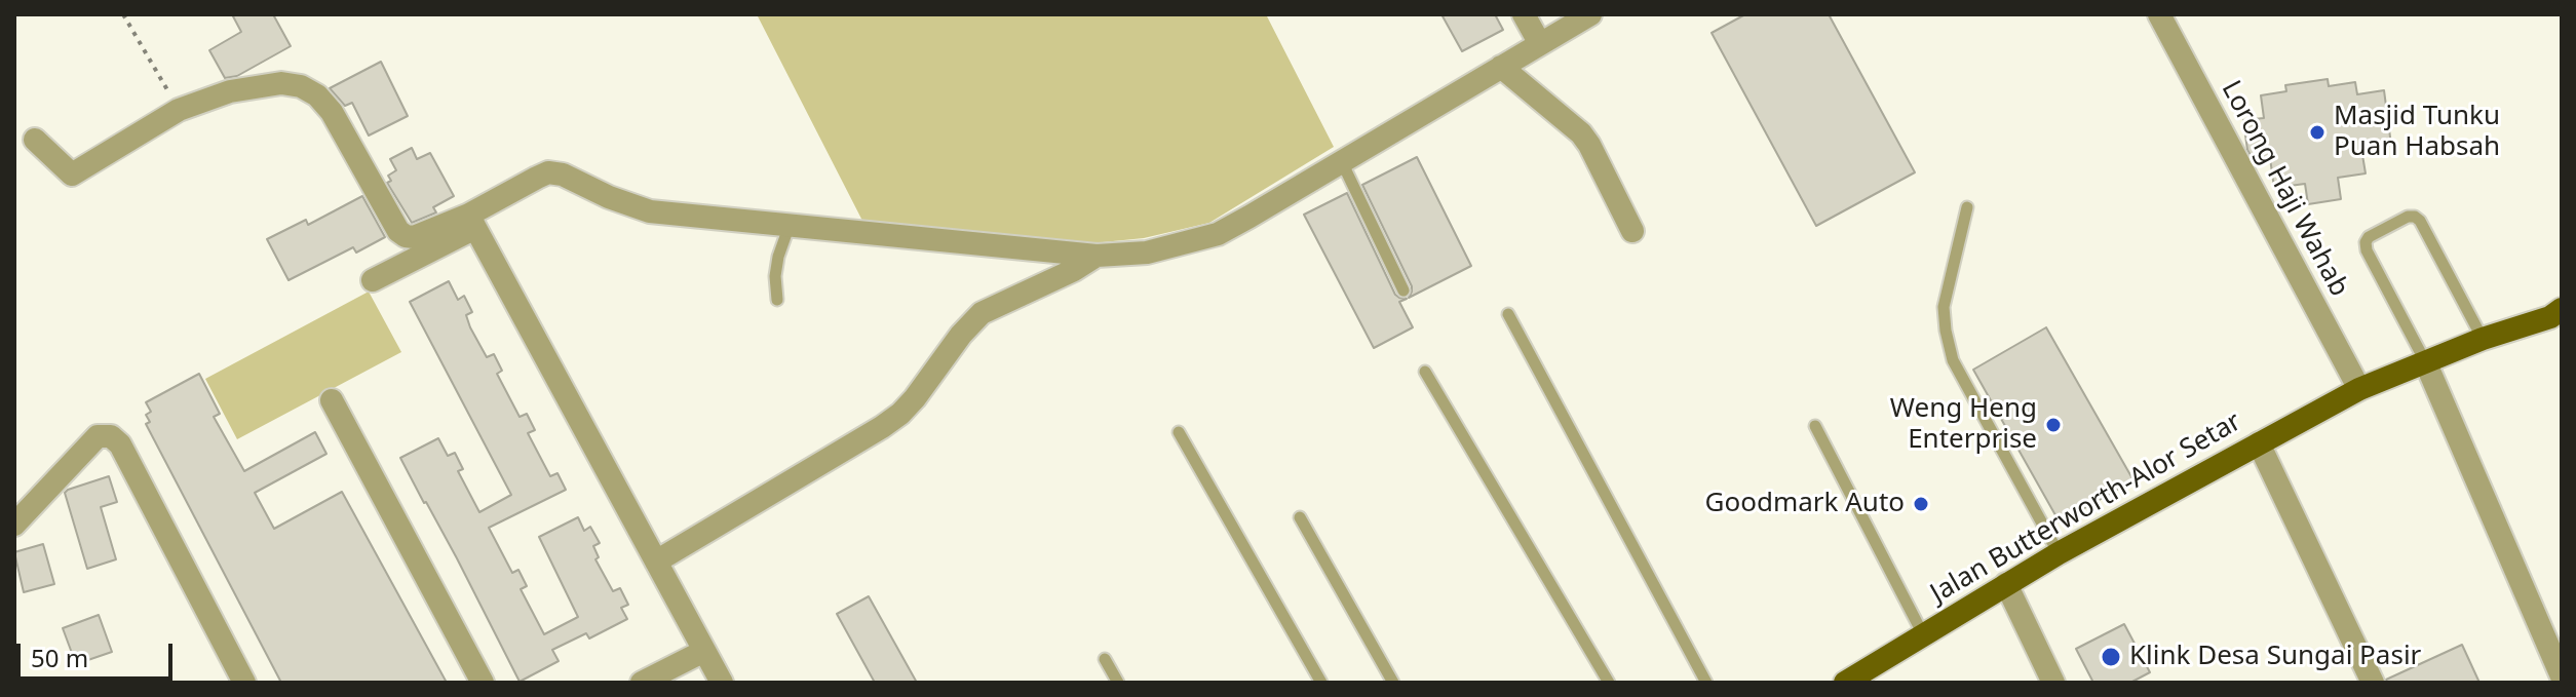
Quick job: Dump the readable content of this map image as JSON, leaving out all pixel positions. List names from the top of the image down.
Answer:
{
  "streets": {
    "main road": ["Jalan Butterworth-Alor Setar"],
    "street": ["Lorong Haji Wahab"]
  },
  "crossings": [
    ["Lorong Haji Wahab", "Jalan Butterworth-Alor Setar"]
  ],
  "places": [
    "Masjid Tunku Puan Habsah",
    "Weng Heng Enterprise",
    "Goodmark Auto",
    "Klink Desa Sungai Pasir"
  ],
  "scale_bar": "50 m"
}
